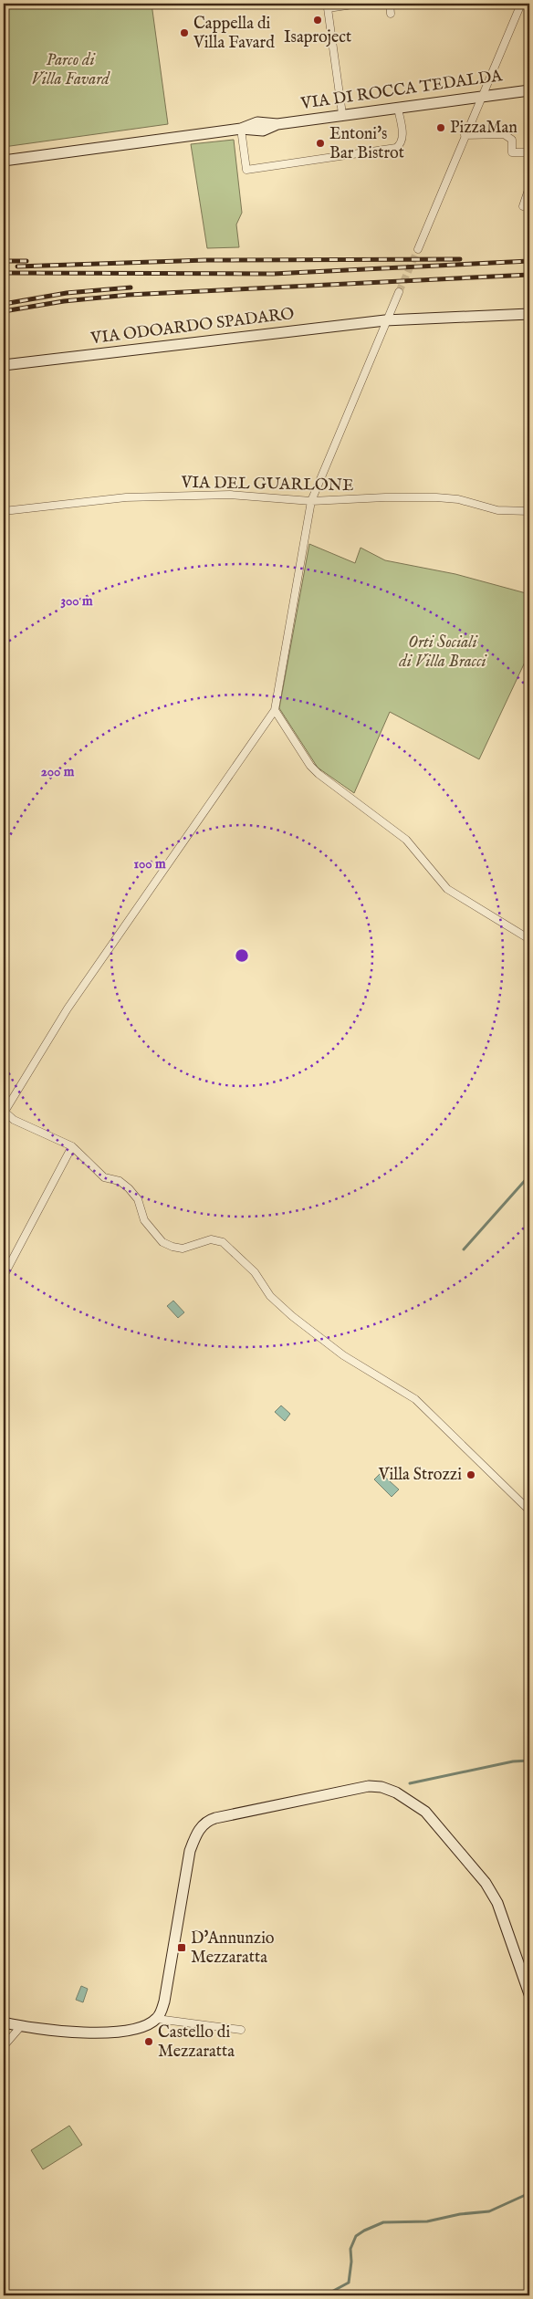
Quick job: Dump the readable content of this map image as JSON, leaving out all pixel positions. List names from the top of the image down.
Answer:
{
  "streets": {
    "street": ["VIA DI ROCCA TEDALDA", "VIA ODOARDO SPADARO", "VIA DEL GUARLONE"]
  },
  "parks": ["Parco di Villa Favard", "Orti Sociali di Villa Bracci"],
  "places": {
    "other": [
      "Isaproject",
      "Cappella di Villa Favard",
      "PizzaMan",
      "Entoni's Bar Bistrot",
      "Villa Strozzi",
      "Castello di Mezzaratta"
    ],
    "transit": ["D'Annunzio Mezzaratta"]
  },
  "rings": ["300 m", "200 m", "100 m"]
}
